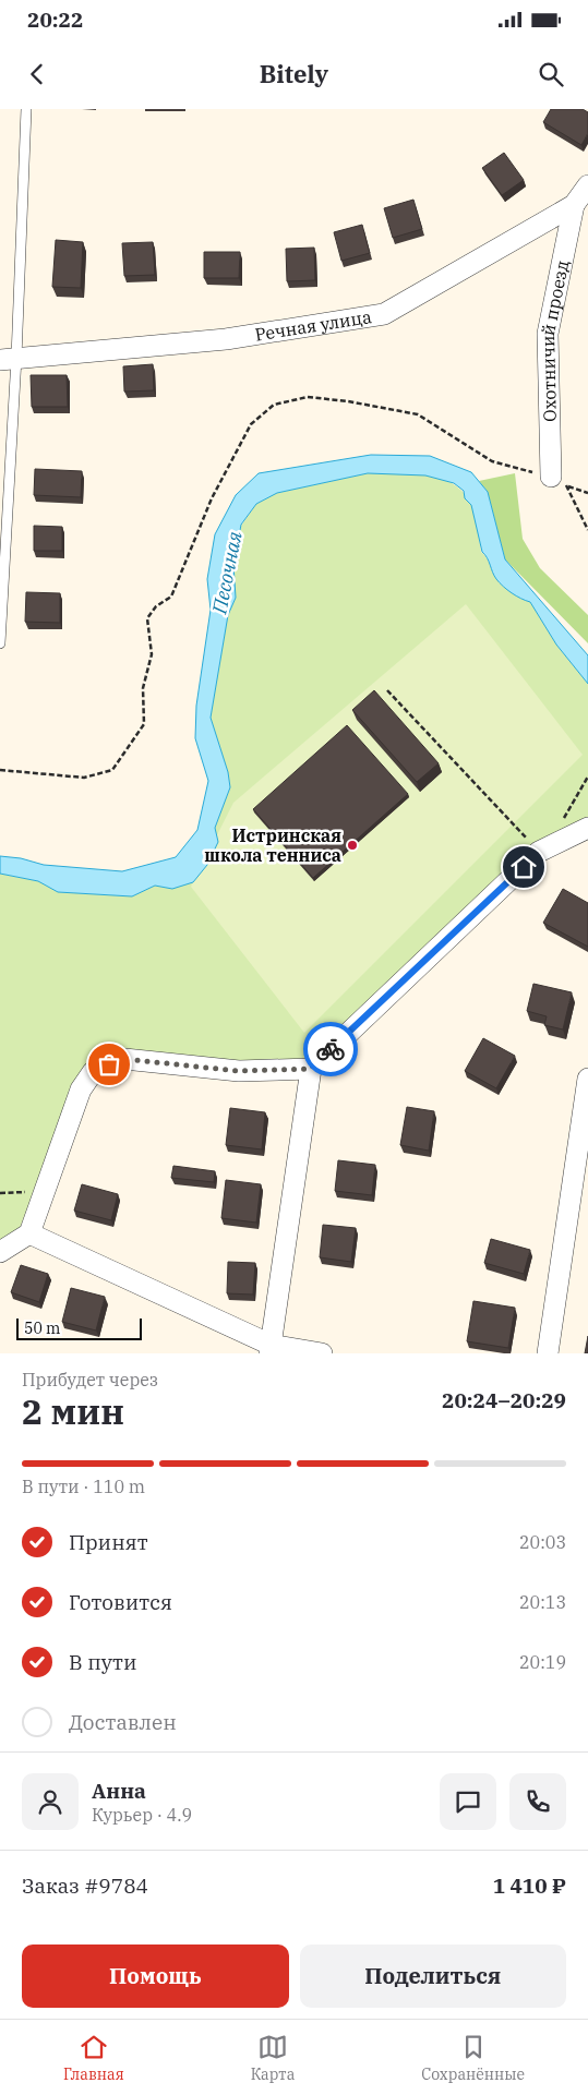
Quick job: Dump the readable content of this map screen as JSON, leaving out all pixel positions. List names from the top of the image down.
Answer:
{
  "streets": {
    "street": ["Речная улица", "Охотничий проезд"]
  },
  "crossings": [
    ["Речная улица", "Охотничий проезд"]
  ],
  "water": ["Песочная"],
  "places": ["Истринская школа тенниса"],
  "scale_bar": "50 m",
  "page": {
    "status": "20:22",
    "header": "Bitely",
    "scale": "50 m",
    "heading": ["2 мин", "Прибудет через", "20:24–20:29"],
    "panel": [
      "Анна",
      "Курьер · 4.9",
      "Заказ #9784",
      "1 410 ₽"
    ],
    "bar": "В пути · 110 m",
    "list": [
      ["Принят", "20:03"],
      ["Готовится", "20:13"],
      ["В пути", "20:19"],
      "Доставлен"
    ],
    "buttons": ["Помощь", "Поделиться"],
    "tabs": ["Главная", "Карта", "Сохранённые"]
  }
}
